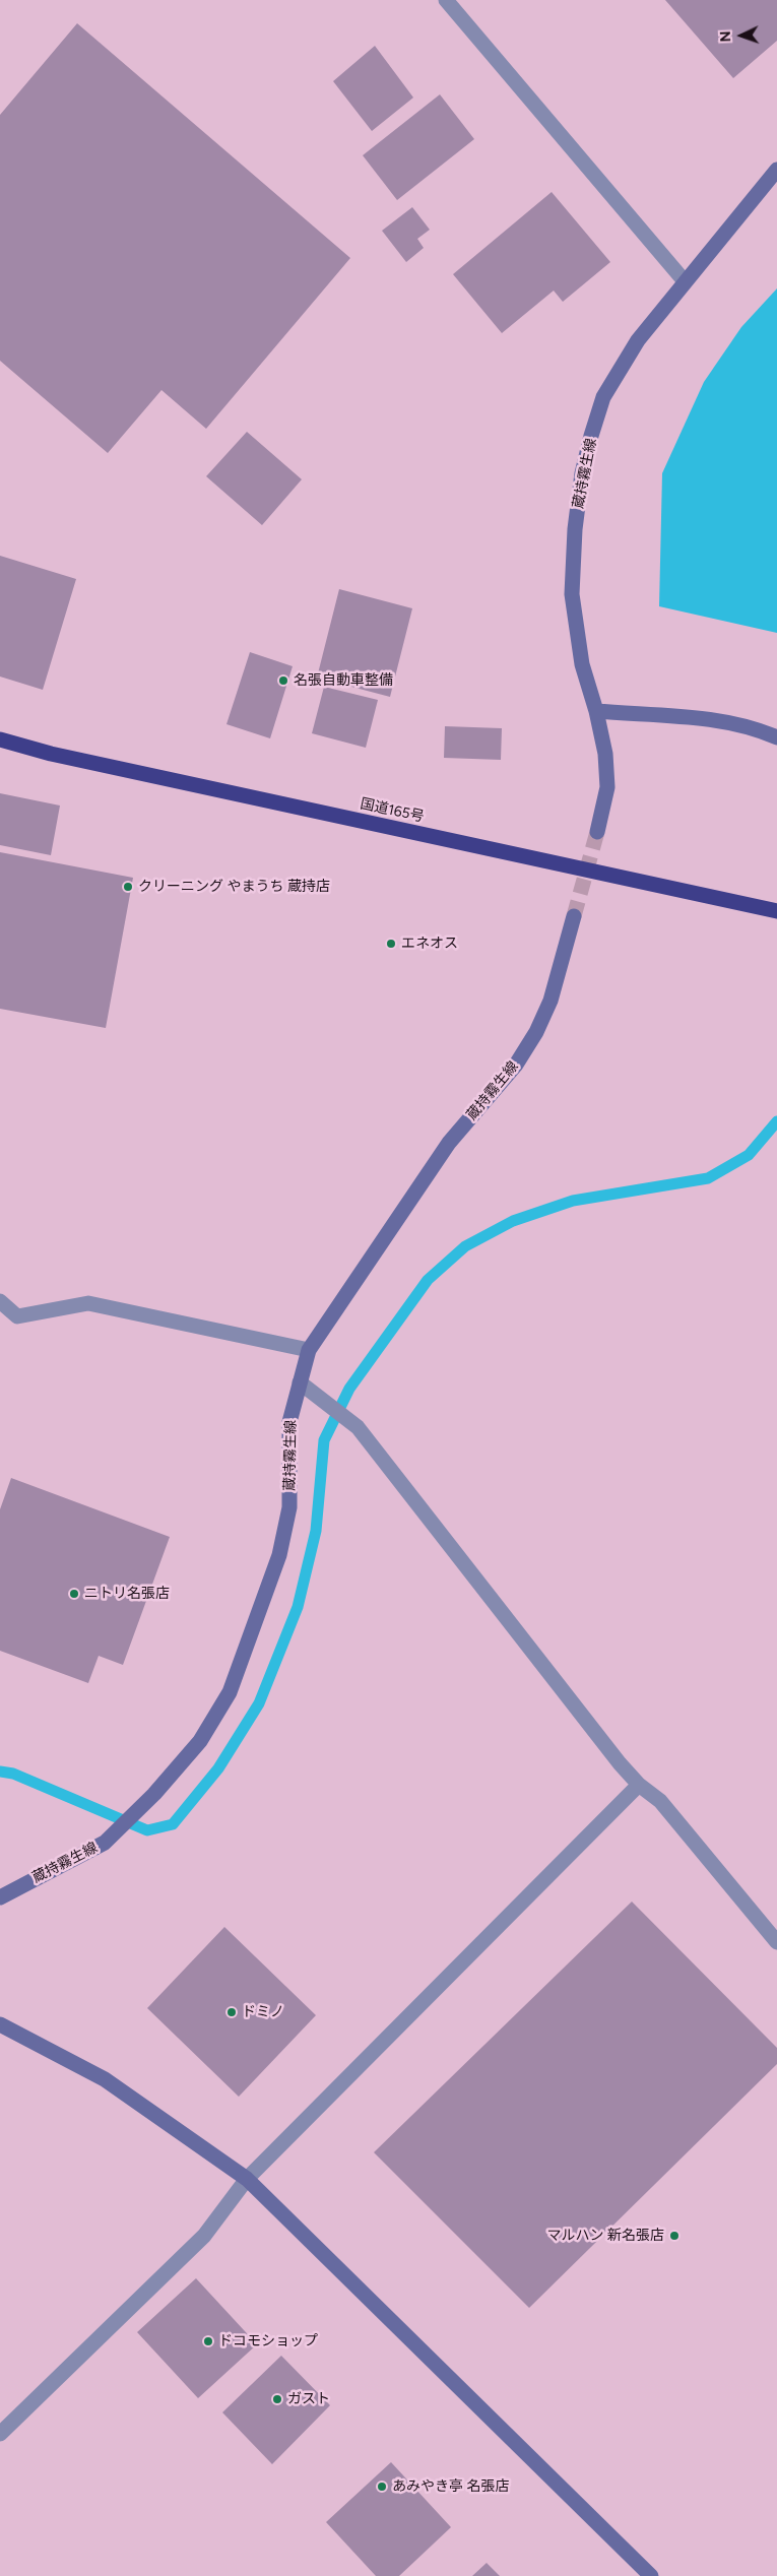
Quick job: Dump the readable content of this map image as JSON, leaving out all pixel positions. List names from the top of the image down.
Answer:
{
  "streets": {
    "highway": ["国道165号"],
    "main road": ["蔵持霧生線"]
  },
  "places": [
    "名張自動車整備",
    "クリーニング やまうち 蔵持店",
    "エネオス",
    "ニトリ名張店",
    "ドミノ",
    "マルハン 新名張店",
    "ドコモショップ",
    "ガスト",
    "あみやき亭 名張店"
  ],
  "north": "left"
}
